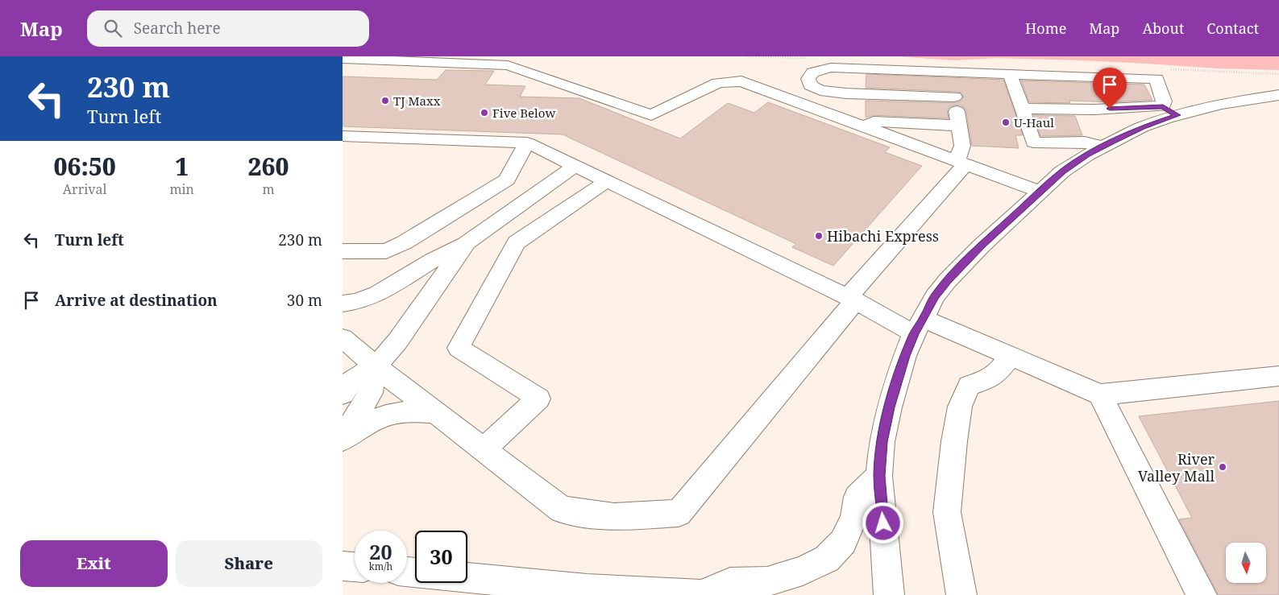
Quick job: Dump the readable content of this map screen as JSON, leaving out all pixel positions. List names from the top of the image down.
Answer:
{
  "places": [
    "TJ Maxx",
    "Five Below",
    "U-Haul",
    "Hibachi Express",
    "River Valley Mall"
  ],
  "north": "bottom",
  "page": {
    "header": "Map",
    "search": "Search here",
    "nav": [
      "Home",
      "Map",
      "About",
      "Contact"
    ],
    "turn": ["230 m", "Turn left"],
    "eta": [
      "06:50",
      "Arrival",
      "1",
      "min",
      "260",
      "m"
    ],
    "list": [
      {
        "name": "Turn left",
        "value": "230 m"
      },
      {
        "name": "Arrive at destination",
        "value": "30 m"
      }
    ],
    "speed": "20 km/h",
    "limit": "30",
    "buttons": ["Exit", "Share"]
  }
}
